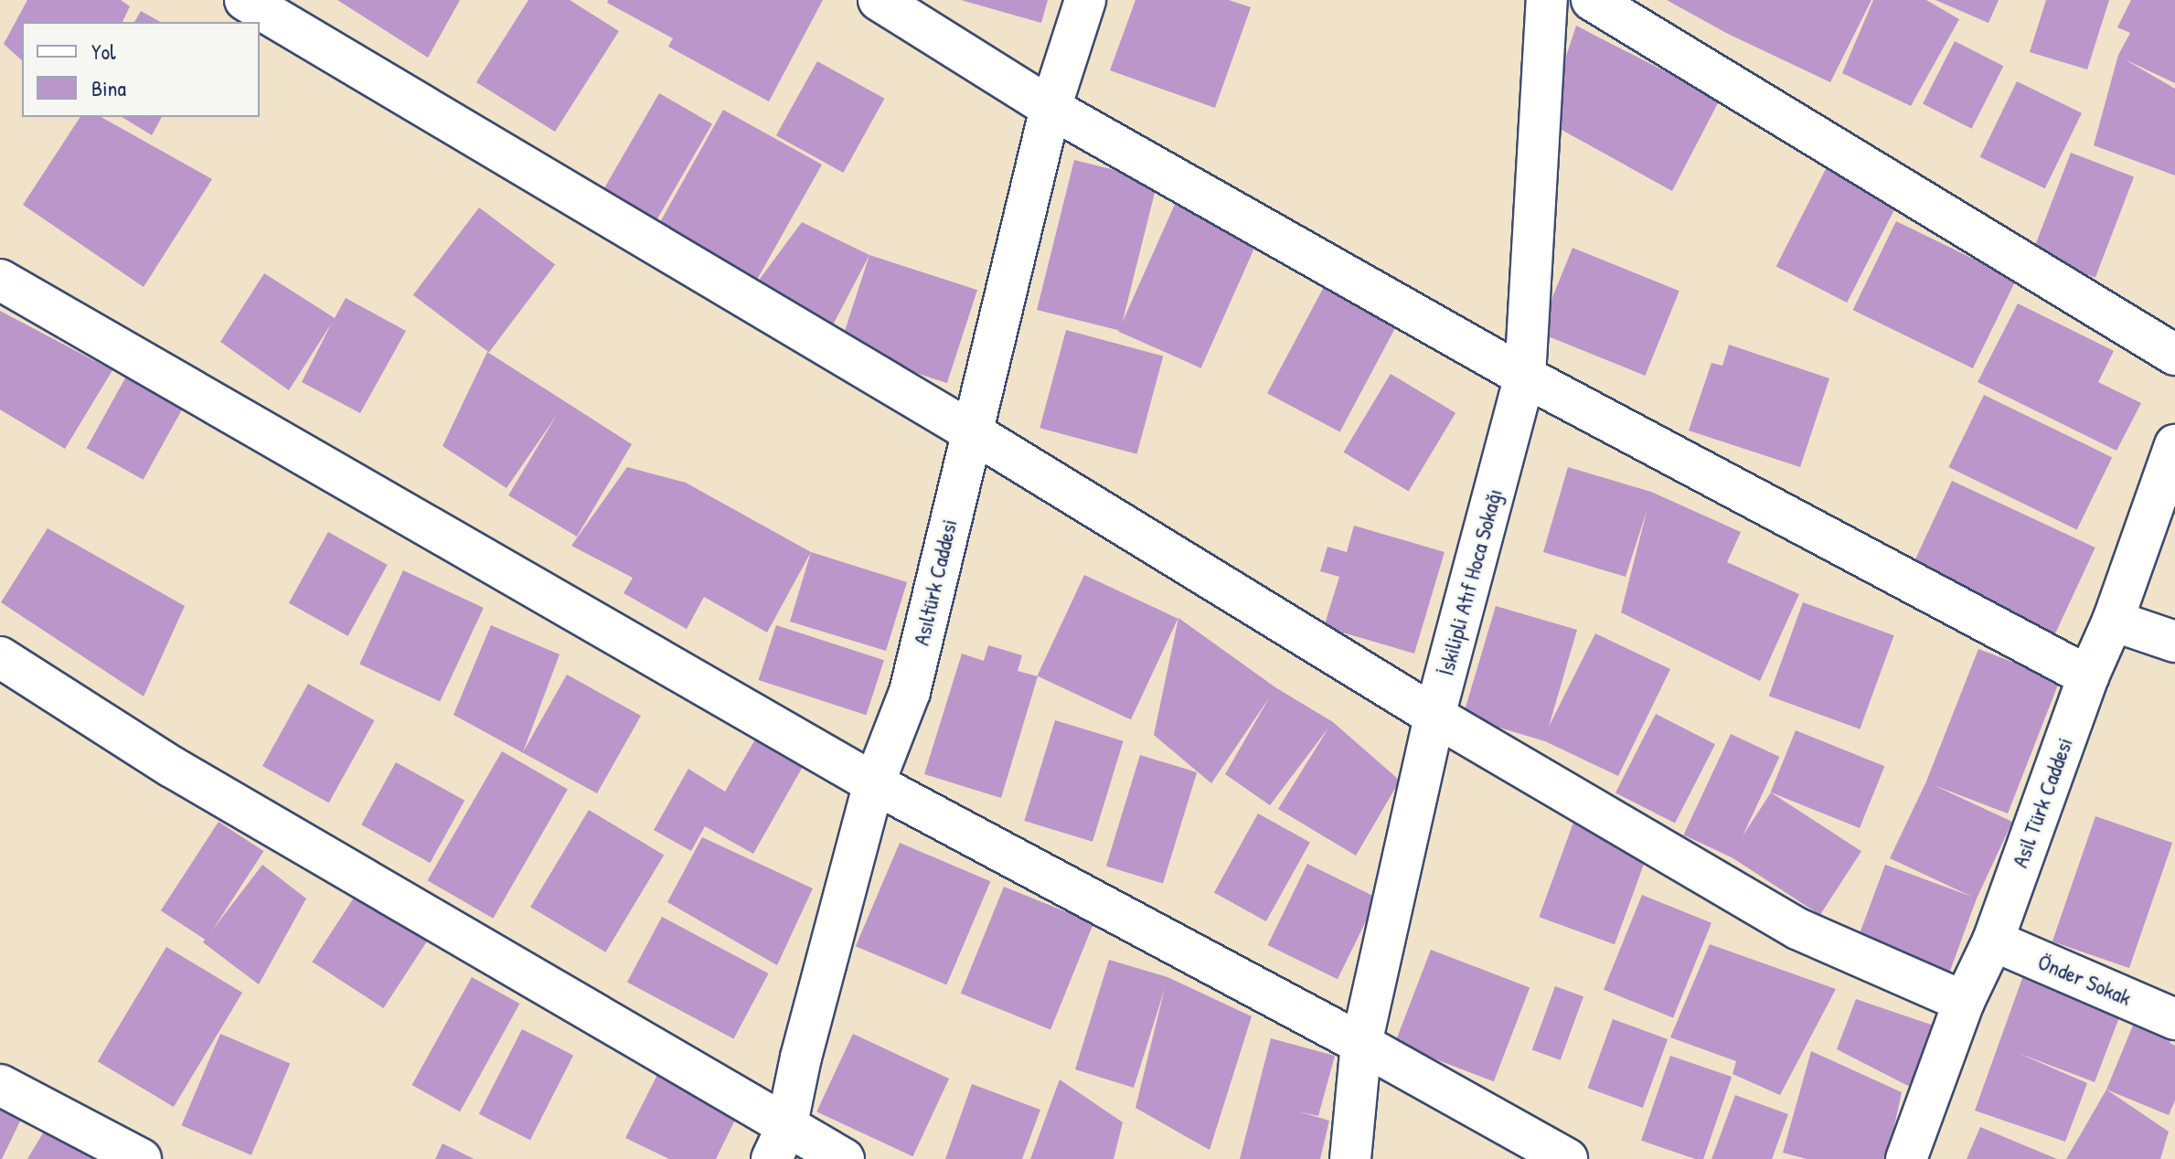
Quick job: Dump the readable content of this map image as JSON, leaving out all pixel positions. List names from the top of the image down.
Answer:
{
  "streets": {
    "street": [
      "Asıltürk Caddesi",
      "İskilipli Atıf Hoca Sokağı",
      "Asil Türk Caddesi",
      "Önder Sokak"
    ]
  },
  "crossings": [
    ["Asil Türk Caddesi", "Önder Sokak"]
  ],
  "legend": ["Yol", "Bina"]
}
